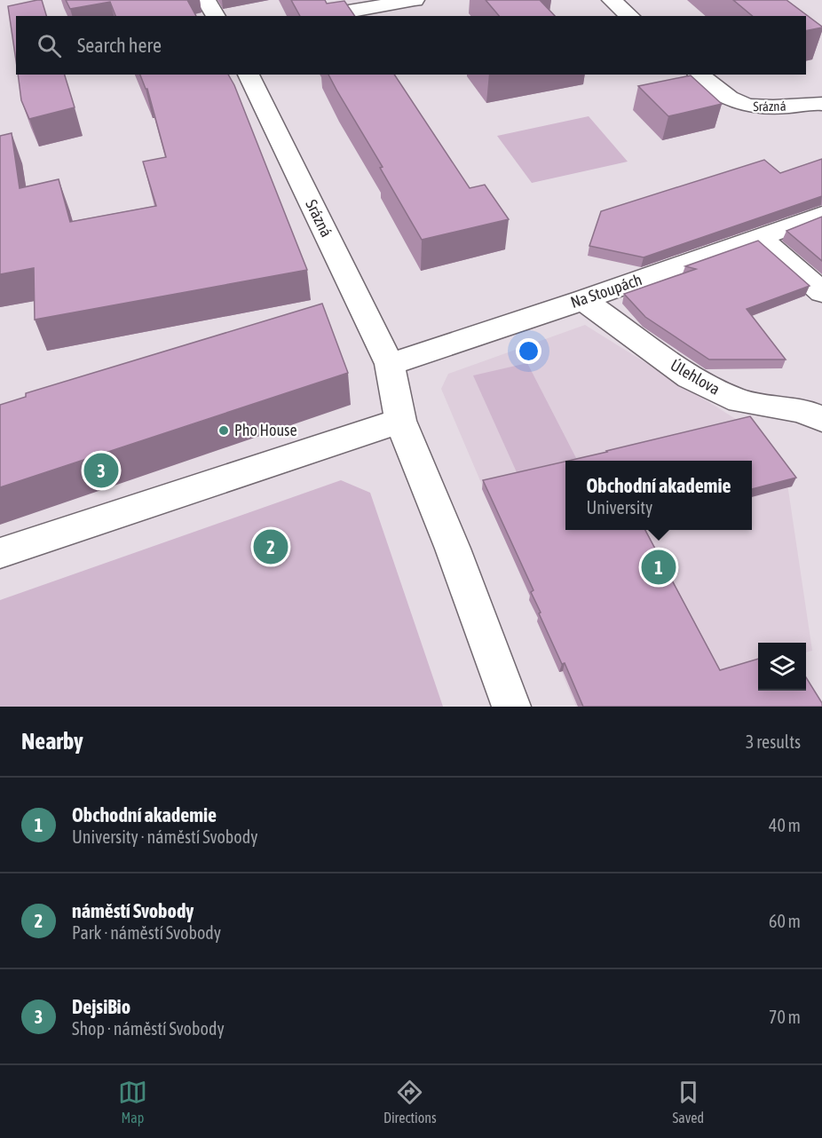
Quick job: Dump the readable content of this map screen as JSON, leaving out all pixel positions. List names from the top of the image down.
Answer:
{
  "streets": {
    "street": ["Srázná", "Na Stoupách", "Úlehlova"]
  },
  "crossings": [
    ["Srázná", "Na Stoupách"],
    ["Na Stoupách", "Úlehlova"]
  ],
  "places": ["Pho House"],
  "page": {
    "search": "Search here",
    "pins": ["3", "2", "1"],
    "popup": ["Obchodní akademie", "University"],
    "heading": ["Nearby", "3 results"],
    "list": [
      {
        "mark": "1",
        "name": "Obchodní akademie",
        "note": "University · náměstí Svobody",
        "value": "40 m"
      },
      {
        "mark": "2",
        "name": "náměstí Svobody",
        "note": "Park · náměstí Svobody",
        "value": "60 m"
      },
      {
        "mark": "3",
        "name": "DejsiBio",
        "note": "Shop · náměstí Svobody",
        "value": "70 m"
      }
    ],
    "nav": ["Map", "Directions", "Saved"]
  }
}
